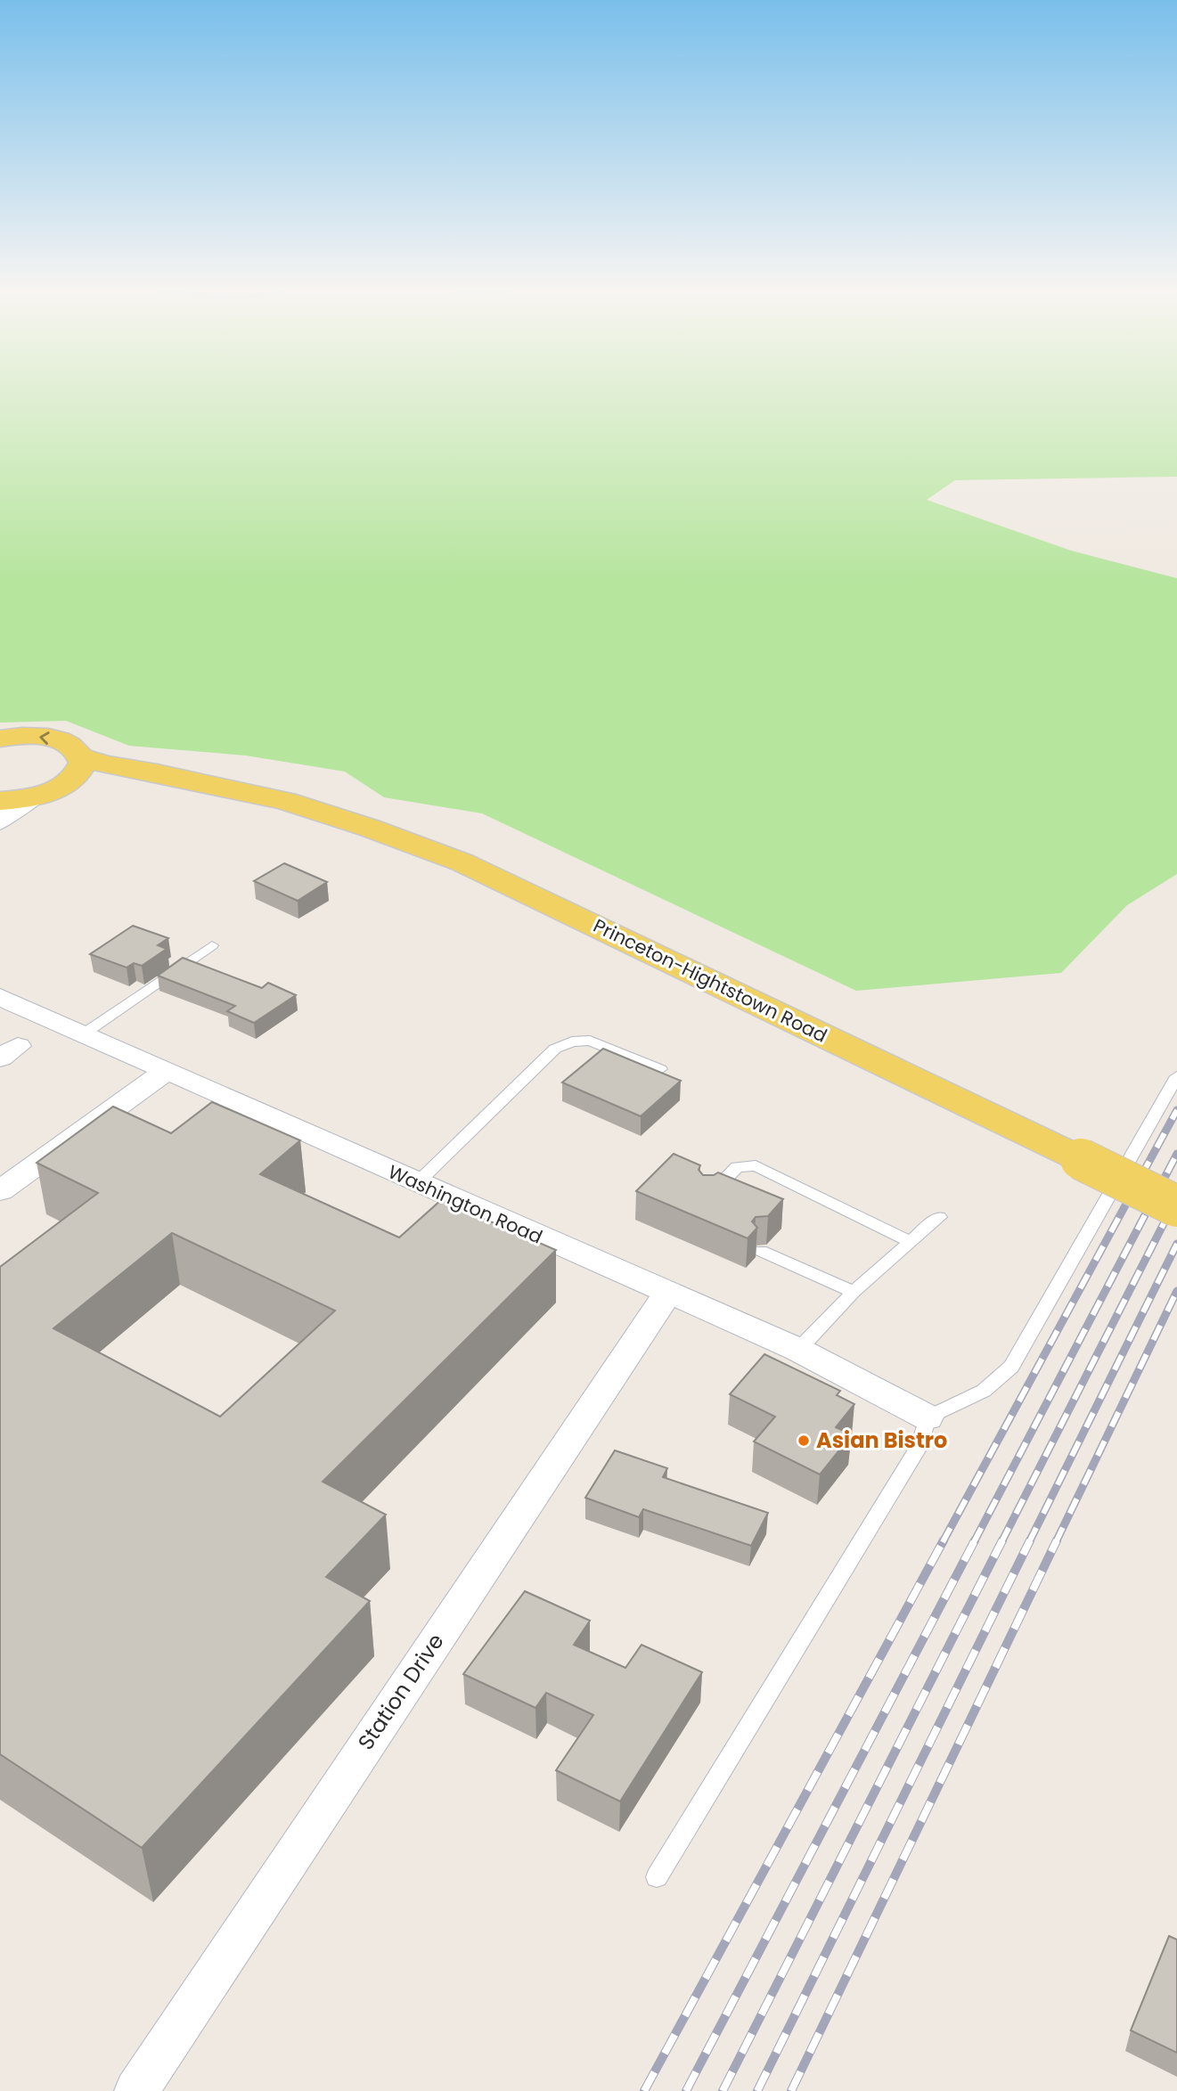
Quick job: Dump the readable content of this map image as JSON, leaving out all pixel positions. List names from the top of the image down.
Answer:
{
  "streets": {
    "main road": ["Princeton-Hightstown Road"],
    "street": ["Washington Road", "Station Drive"]
  },
  "crossings": [
    ["Washington Road", "Station Drive"]
  ],
  "places": ["Asian Bistro"]
}
